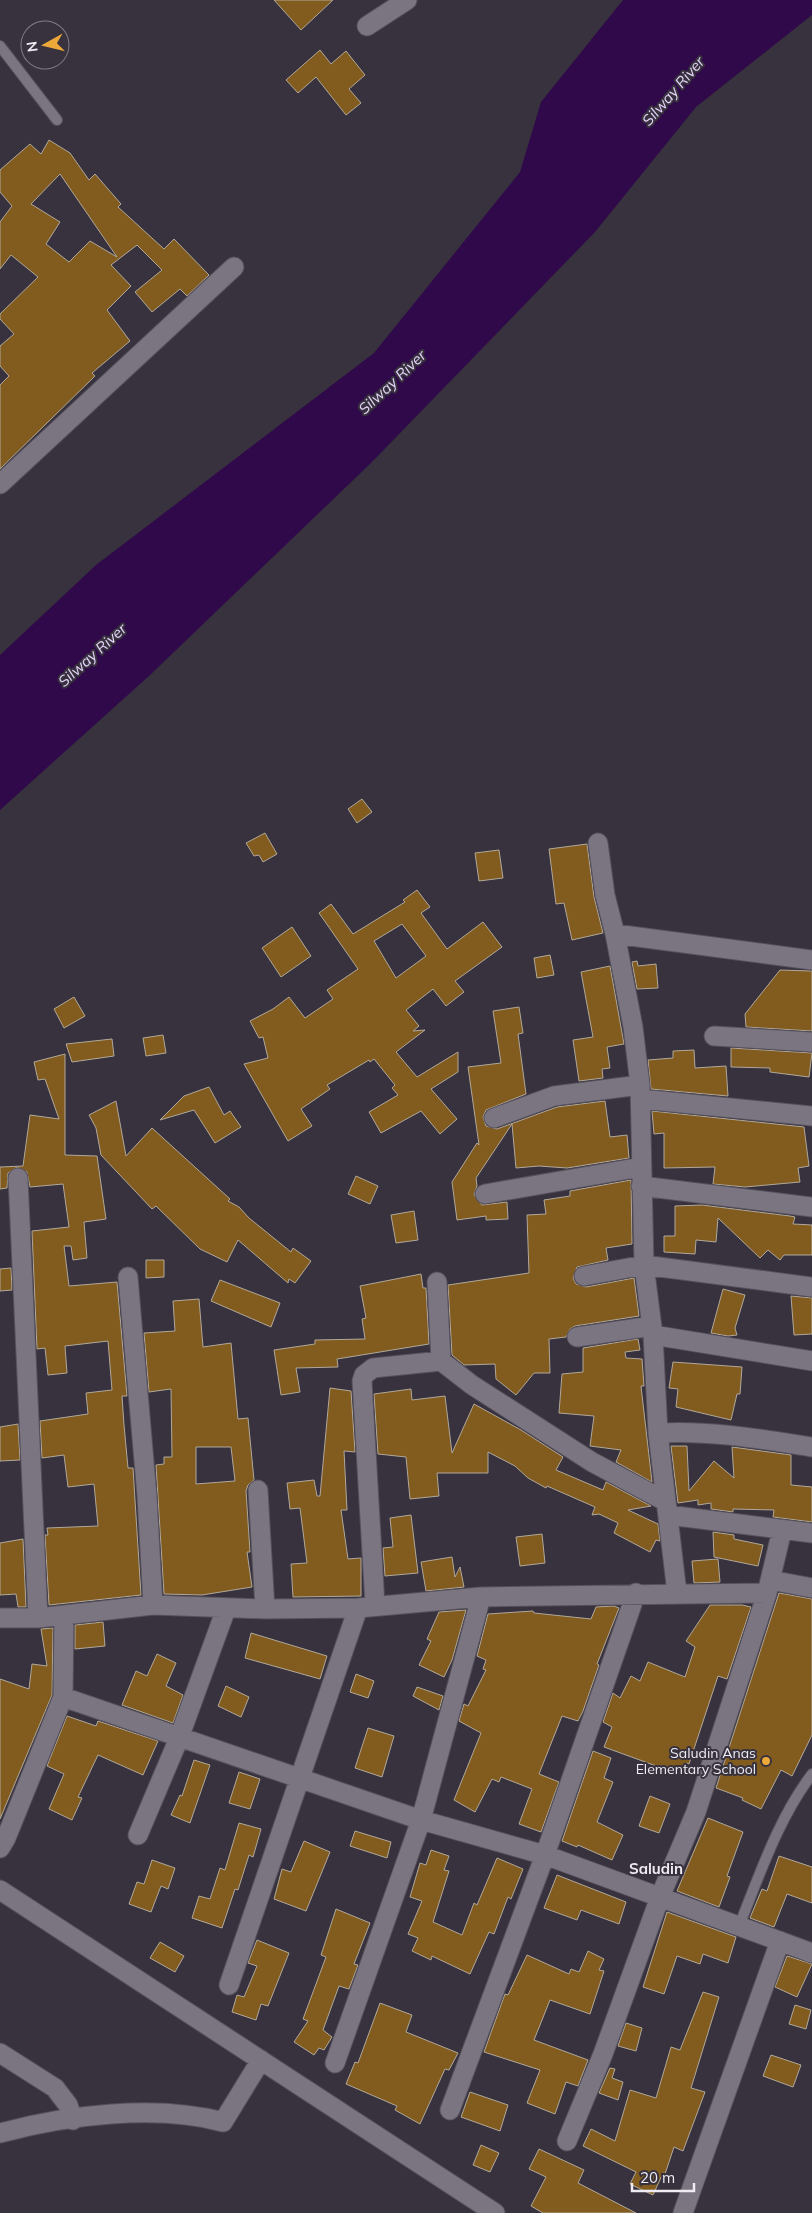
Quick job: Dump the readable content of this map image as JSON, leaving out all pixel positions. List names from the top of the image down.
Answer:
{
  "districts": ["Saludin"],
  "water": ["Silway River"],
  "places": ["Saludin Anas Elementary School"],
  "scale_bar": "20 m",
  "north": "left"
}
